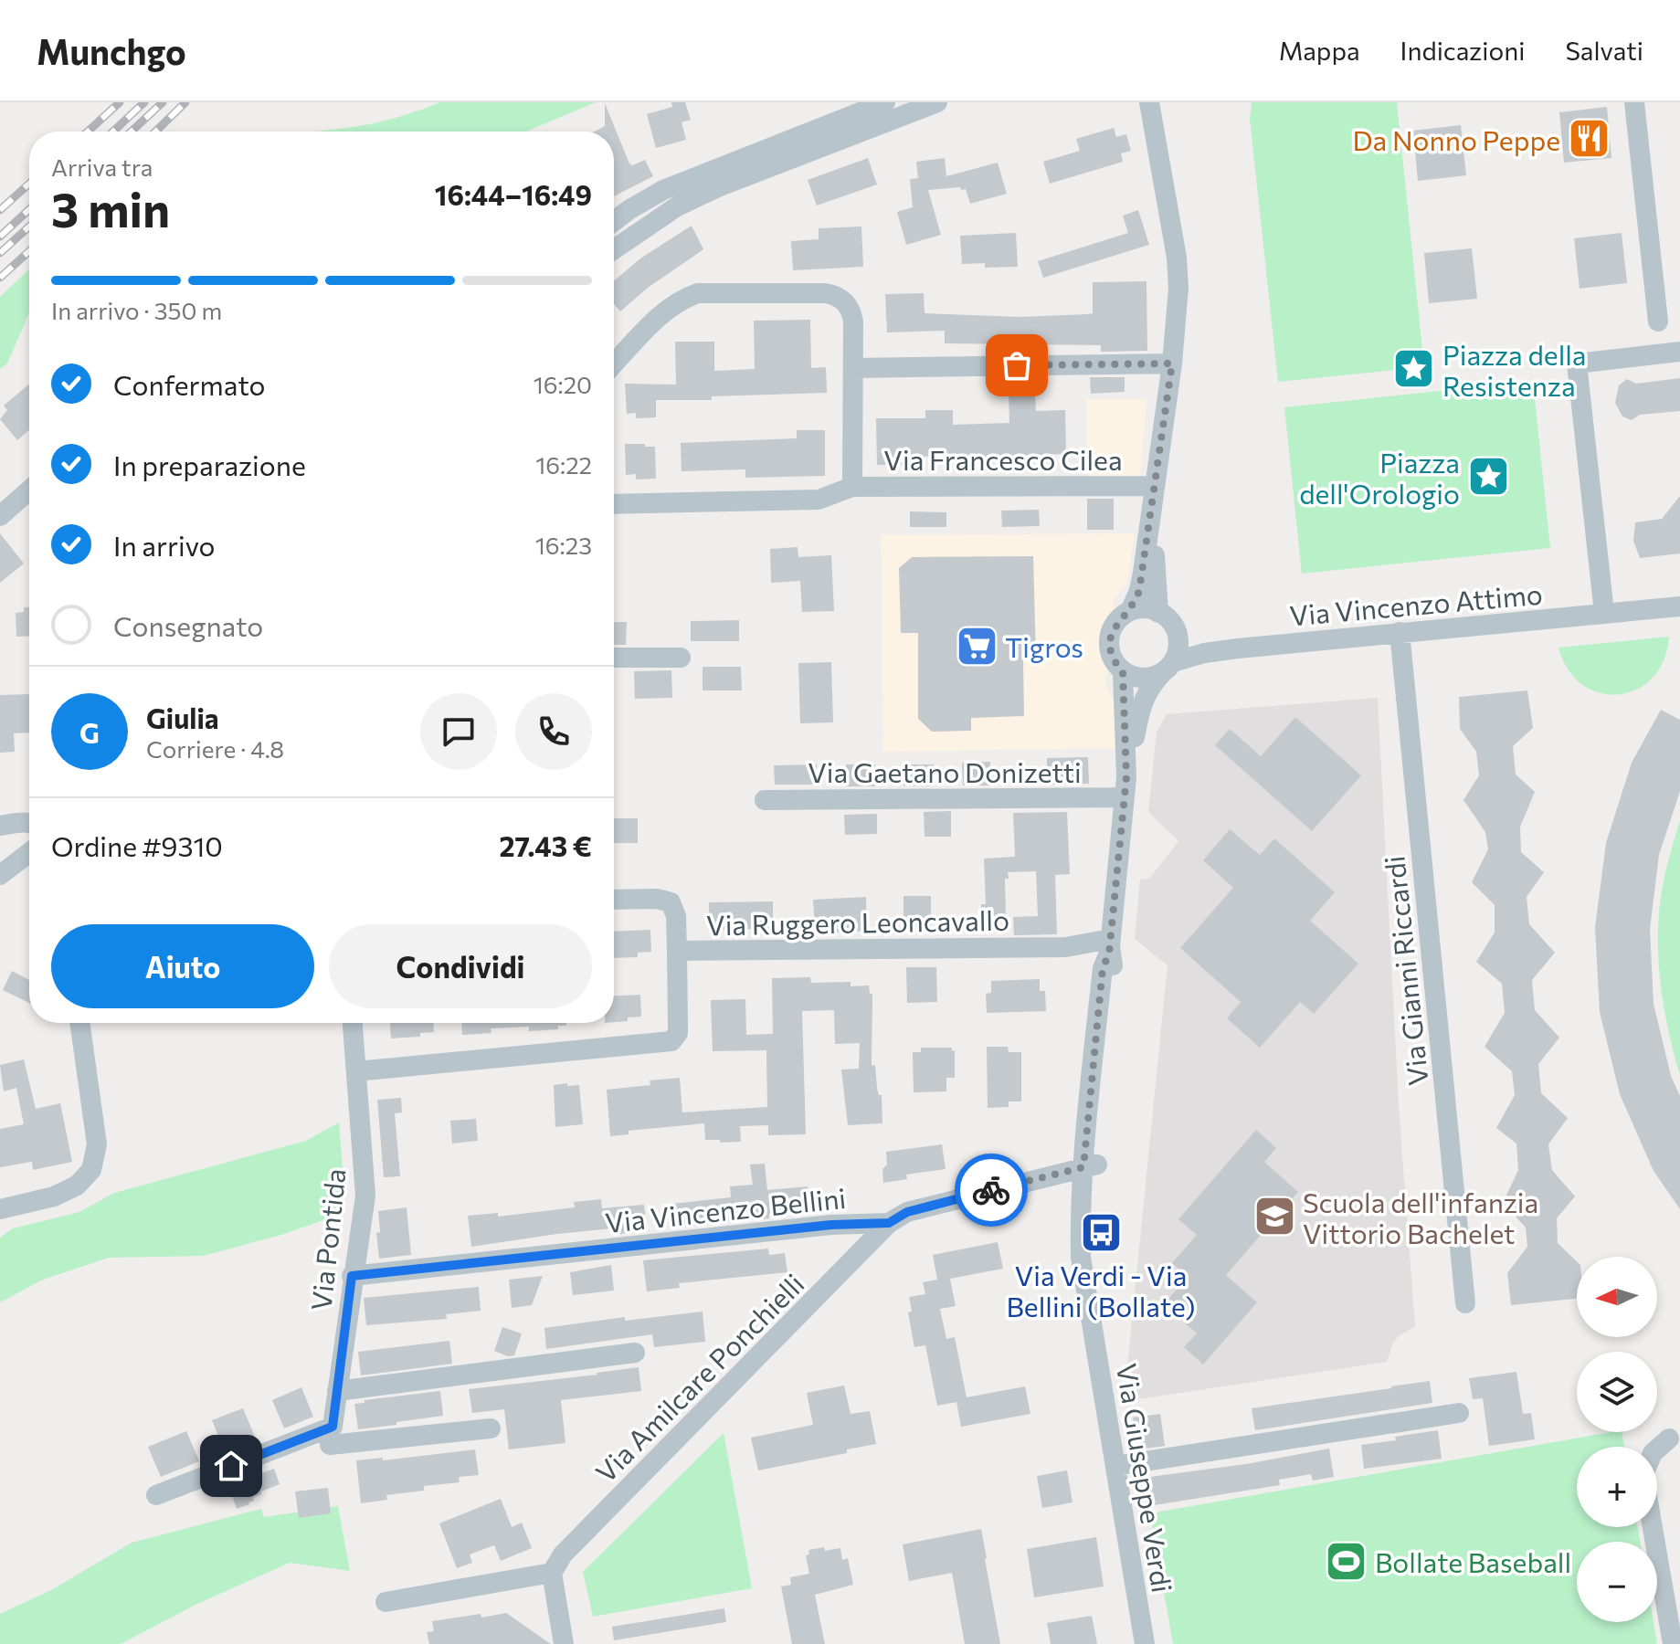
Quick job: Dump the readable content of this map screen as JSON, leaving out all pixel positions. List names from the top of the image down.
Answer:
{
  "streets": {
    "street": [
      "Via Francesco Cilea",
      "Via Vincenzo Attimo",
      "Via Gaetano Donizetti",
      "Via Ruggero Leoncavallo",
      "Via Gianni Riccardi",
      "Via Vincenzo Bellini",
      "Via Pontida",
      "Via Amilcare Ponchielli",
      "Via Giuseppe Verdi"
    ]
  },
  "crossings": [
    ["Via Vincenzo Attimo", "Via Gianni Riccardi"],
    ["Via Vincenzo Attimo", "Via Giuseppe Verdi"],
    ["Via Gaetano Donizetti", "Via Giuseppe Verdi"],
    ["Via Ruggero Leoncavallo", "Via Giuseppe Verdi"],
    ["Via Vincenzo Bellini", "Via Pontida"],
    ["Via Vincenzo Bellini", "Via Amilcare Ponchielli"],
    ["Via Vincenzo Bellini", "Via Giuseppe Verdi"]
  ],
  "places": {
    "restaurant": ["Da Nonno Peppe"],
    "place": ["Piazza della Resistenza", "Piazza dell'Orologio"],
    "supermarket": ["Tigros"],
    "school or university": ["Scuola dell'infanzia Vittorio Bachelet"],
    "bus stop": ["Via Verdi - Via Bellini (Bollate)"],
    "sports": ["Bollate Baseball"]
  },
  "north": "left",
  "page": {
    "header": "Munchgo",
    "nav": ["Mappa", "Indicazioni", "Salvati"],
    "heading": ["3 min", "Arriva tra", "16:44–16:49"],
    "panel": [
      "Giulia",
      "Corriere · 4.8",
      "Ordine #9310",
      "27.43 €"
    ],
    "bar": "In arrivo · 350 m",
    "list": [
      ["Confermato", "16:20"],
      ["In preparazione", "16:22"],
      ["In arrivo", "16:23"],
      "Consegnato"
    ],
    "round": "G",
    "buttons": ["Aiuto", "Condividi"],
    "map_buttons": ["+", "−"]
  }
}
